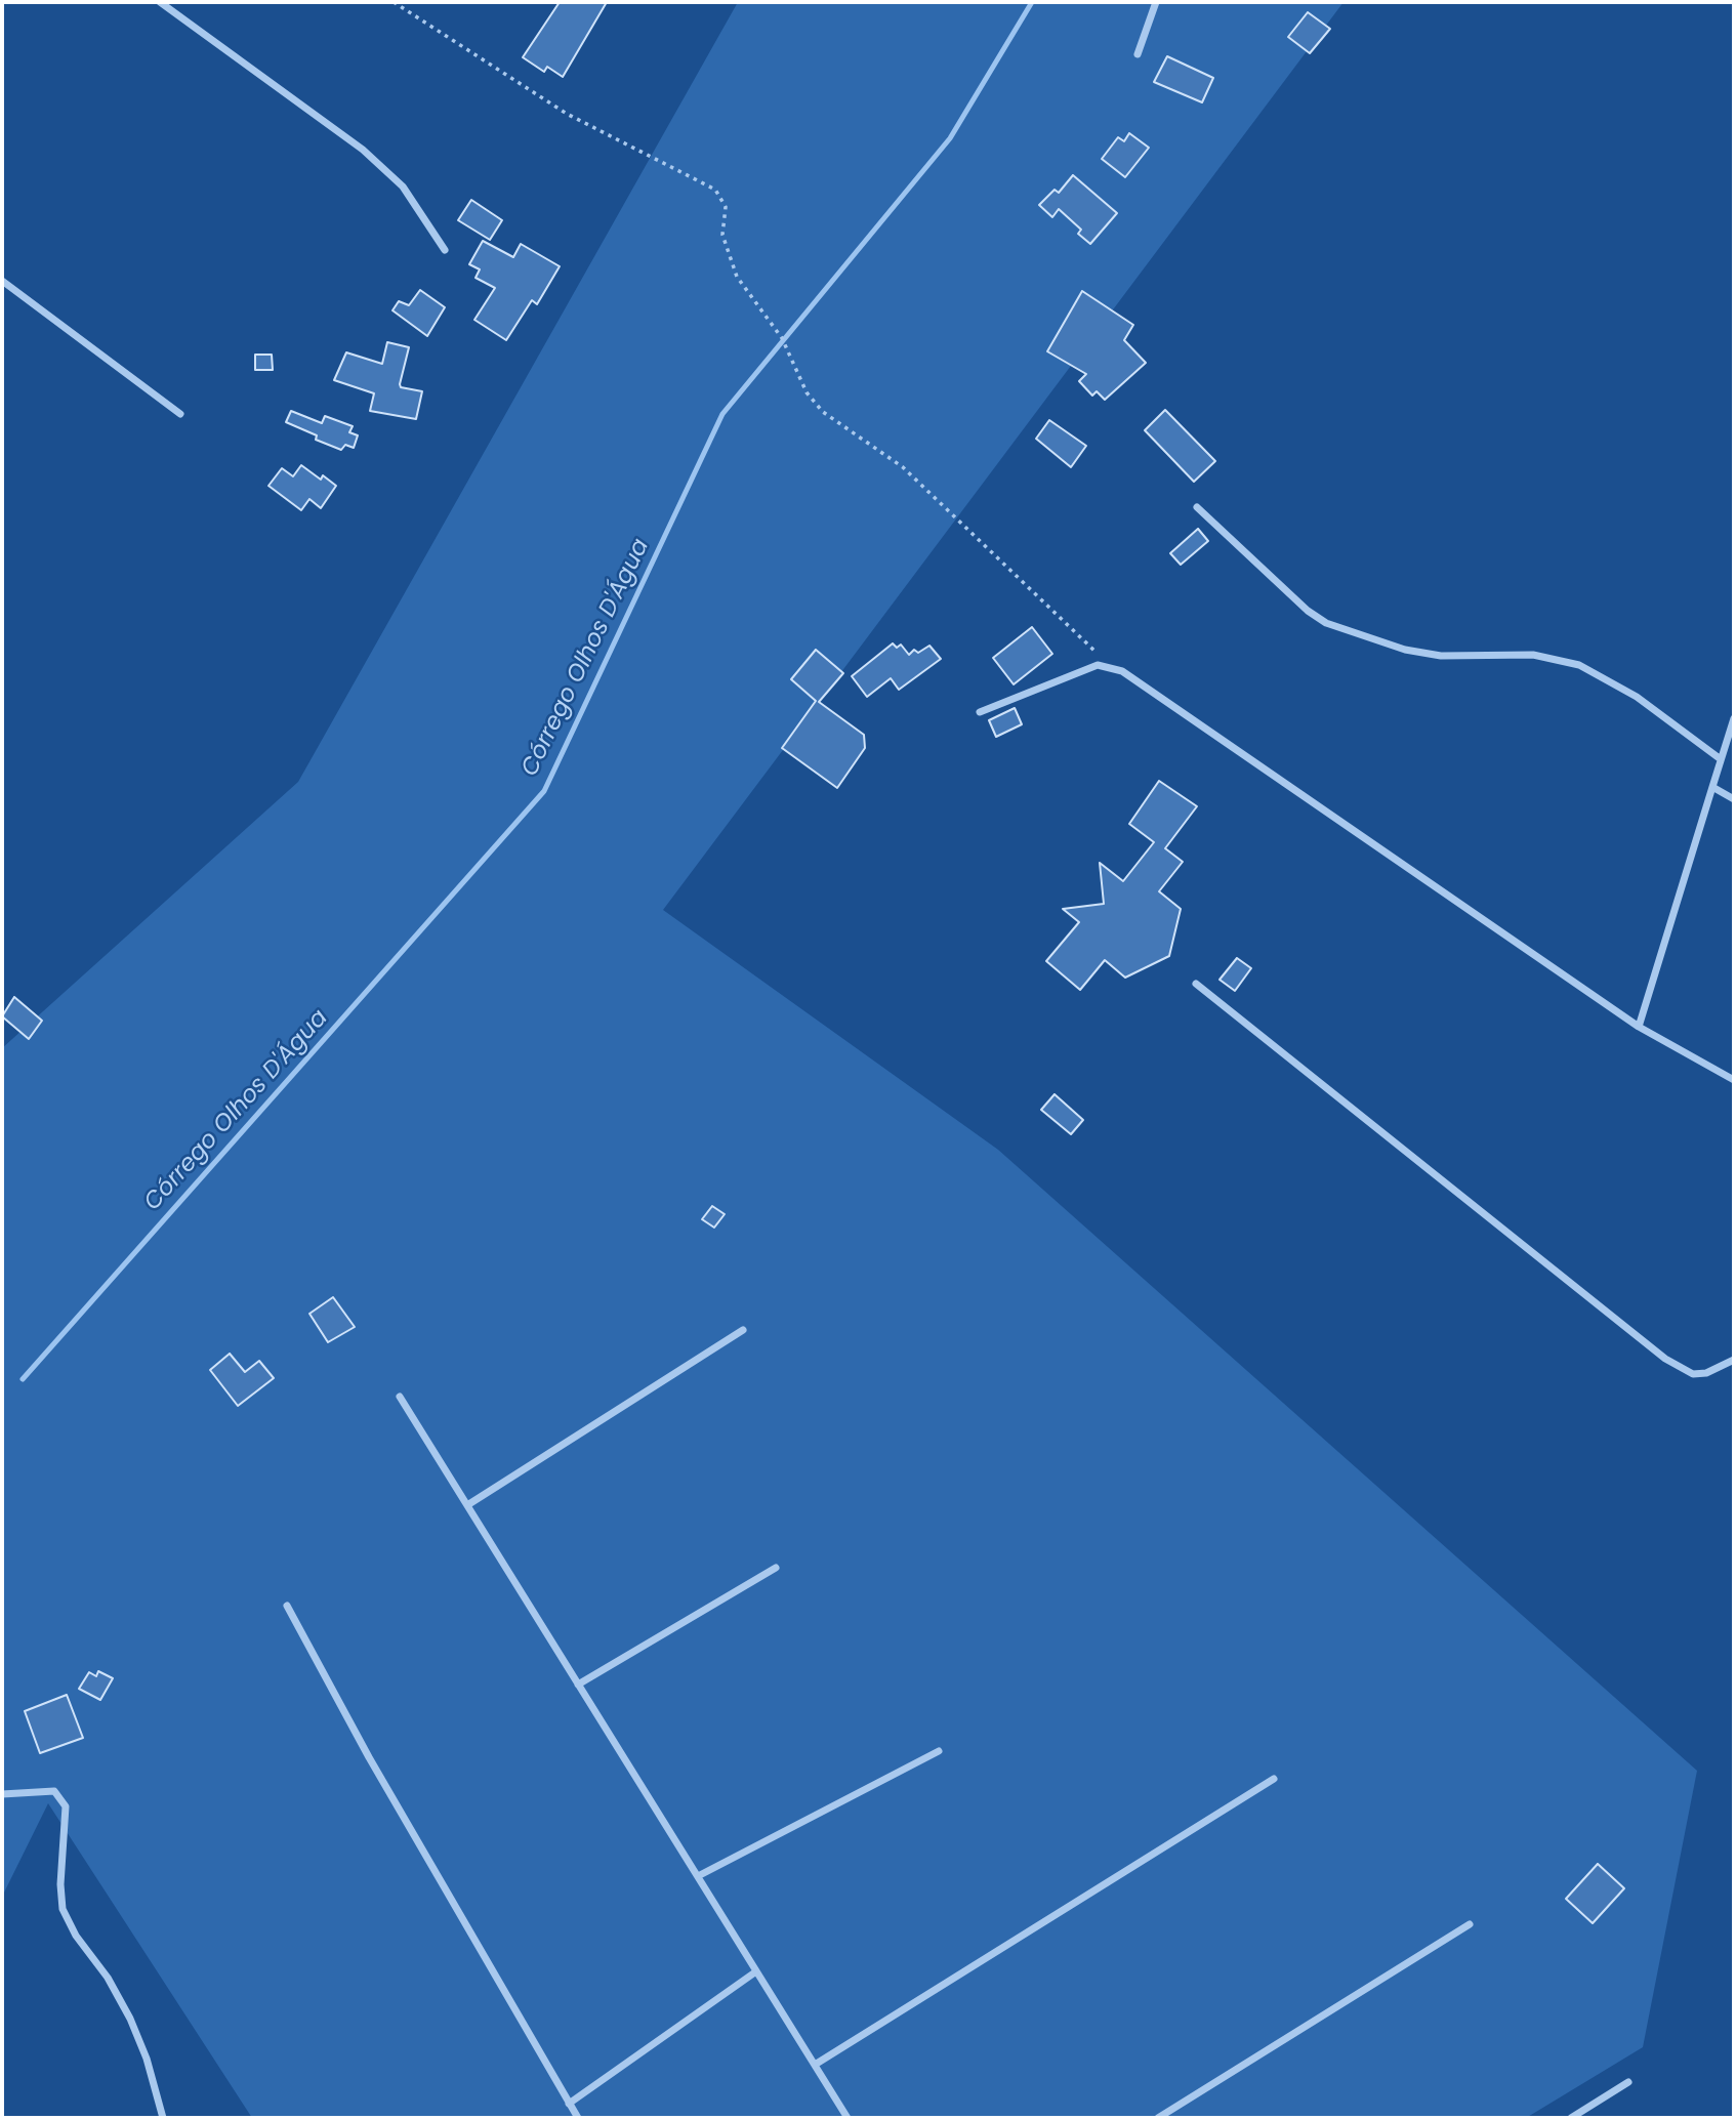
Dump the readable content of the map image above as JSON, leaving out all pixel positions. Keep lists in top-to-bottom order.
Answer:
{
  "water": ["Córrego Olhos D'Água"]
}
